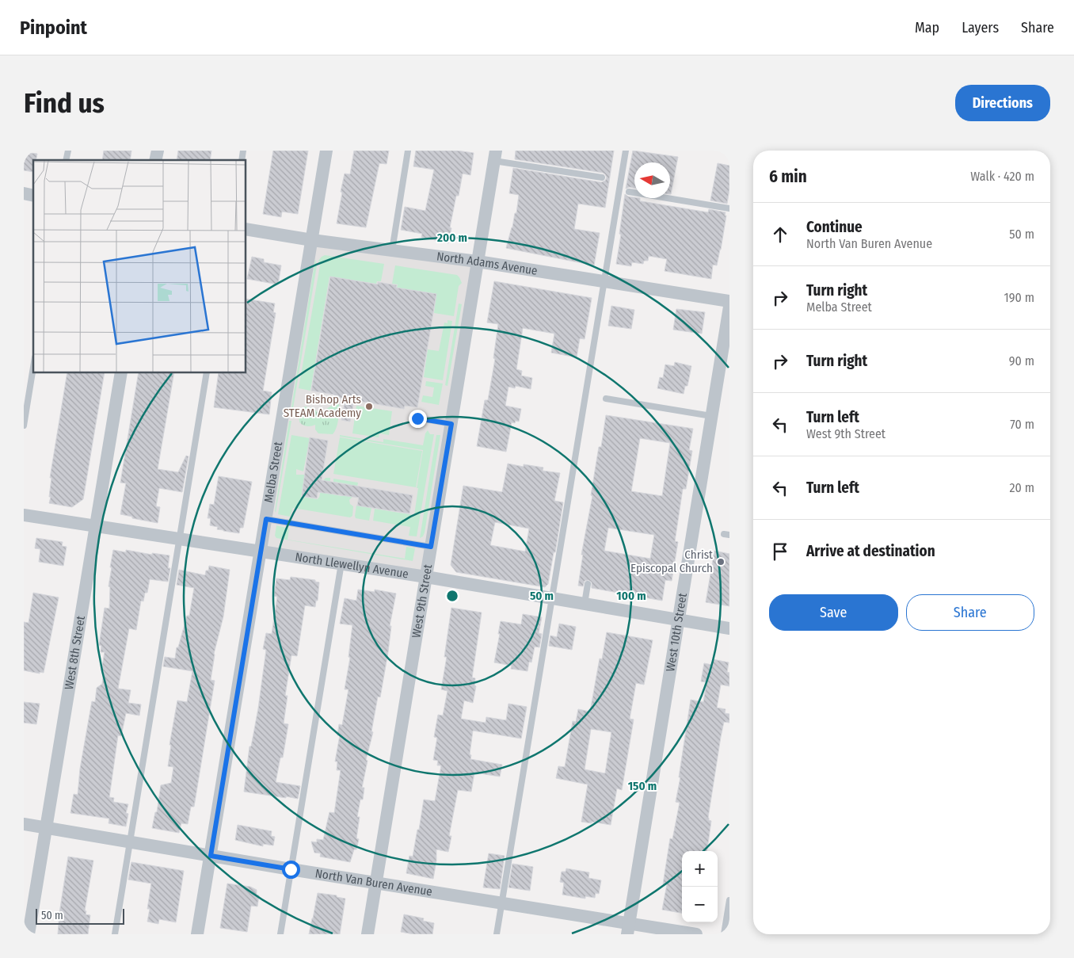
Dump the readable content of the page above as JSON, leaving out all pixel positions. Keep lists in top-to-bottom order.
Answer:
{
  "streets": {
    "street": [
      "North Adams Avenue",
      "Melba Street",
      "North Llewellyn Avenue",
      "West 9th Street",
      "West 10th Street",
      "West 8th Street",
      "North Van Buren Avenue"
    ]
  },
  "crossings": [
    ["North Adams Avenue", "Melba Street"],
    ["North Adams Avenue", "West 9th Street"],
    ["Melba Street", "North Llewellyn Avenue"],
    ["Melba Street", "North Van Buren Avenue"],
    ["North Llewellyn Avenue", "West 9th Street"],
    ["North Llewellyn Avenue", "West 10th Street"],
    ["North Llewellyn Avenue", "West 8th Street"],
    ["West 9th Street", "North Van Buren Avenue"],
    ["West 10th Street", "North Van Buren Avenue"],
    ["West 8th Street", "North Van Buren Avenue"]
  ],
  "places": ["Bishop Arts STEAM Academy", "Christ Episcopal Church"],
  "scale_bar": "50 m",
  "north": "left",
  "page": {
    "header": "Pinpoint",
    "nav": ["Map", "Layers", "Share"],
    "buttons": [
      "Directions",
      ["Save", "Share"]
    ],
    "title": "Find us",
    "heading": ["6 min", "Walk · 420 m"],
    "list": [
      ["Continue", "North Van Buren Avenue", "50 m"],
      ["Turn right", "Melba Street", "190 m"],
      ["Turn right", "90 m"],
      ["Turn left", "West 9th Street", "70 m"],
      ["Turn left", "20 m"],
      "Arrive at destination"
    ],
    "map_buttons": ["+", "−"],
    "scale": "50 m"
  },
  "rings": [
    "200 m",
    "50 m",
    "100 m",
    "150 m"
  ]
}
